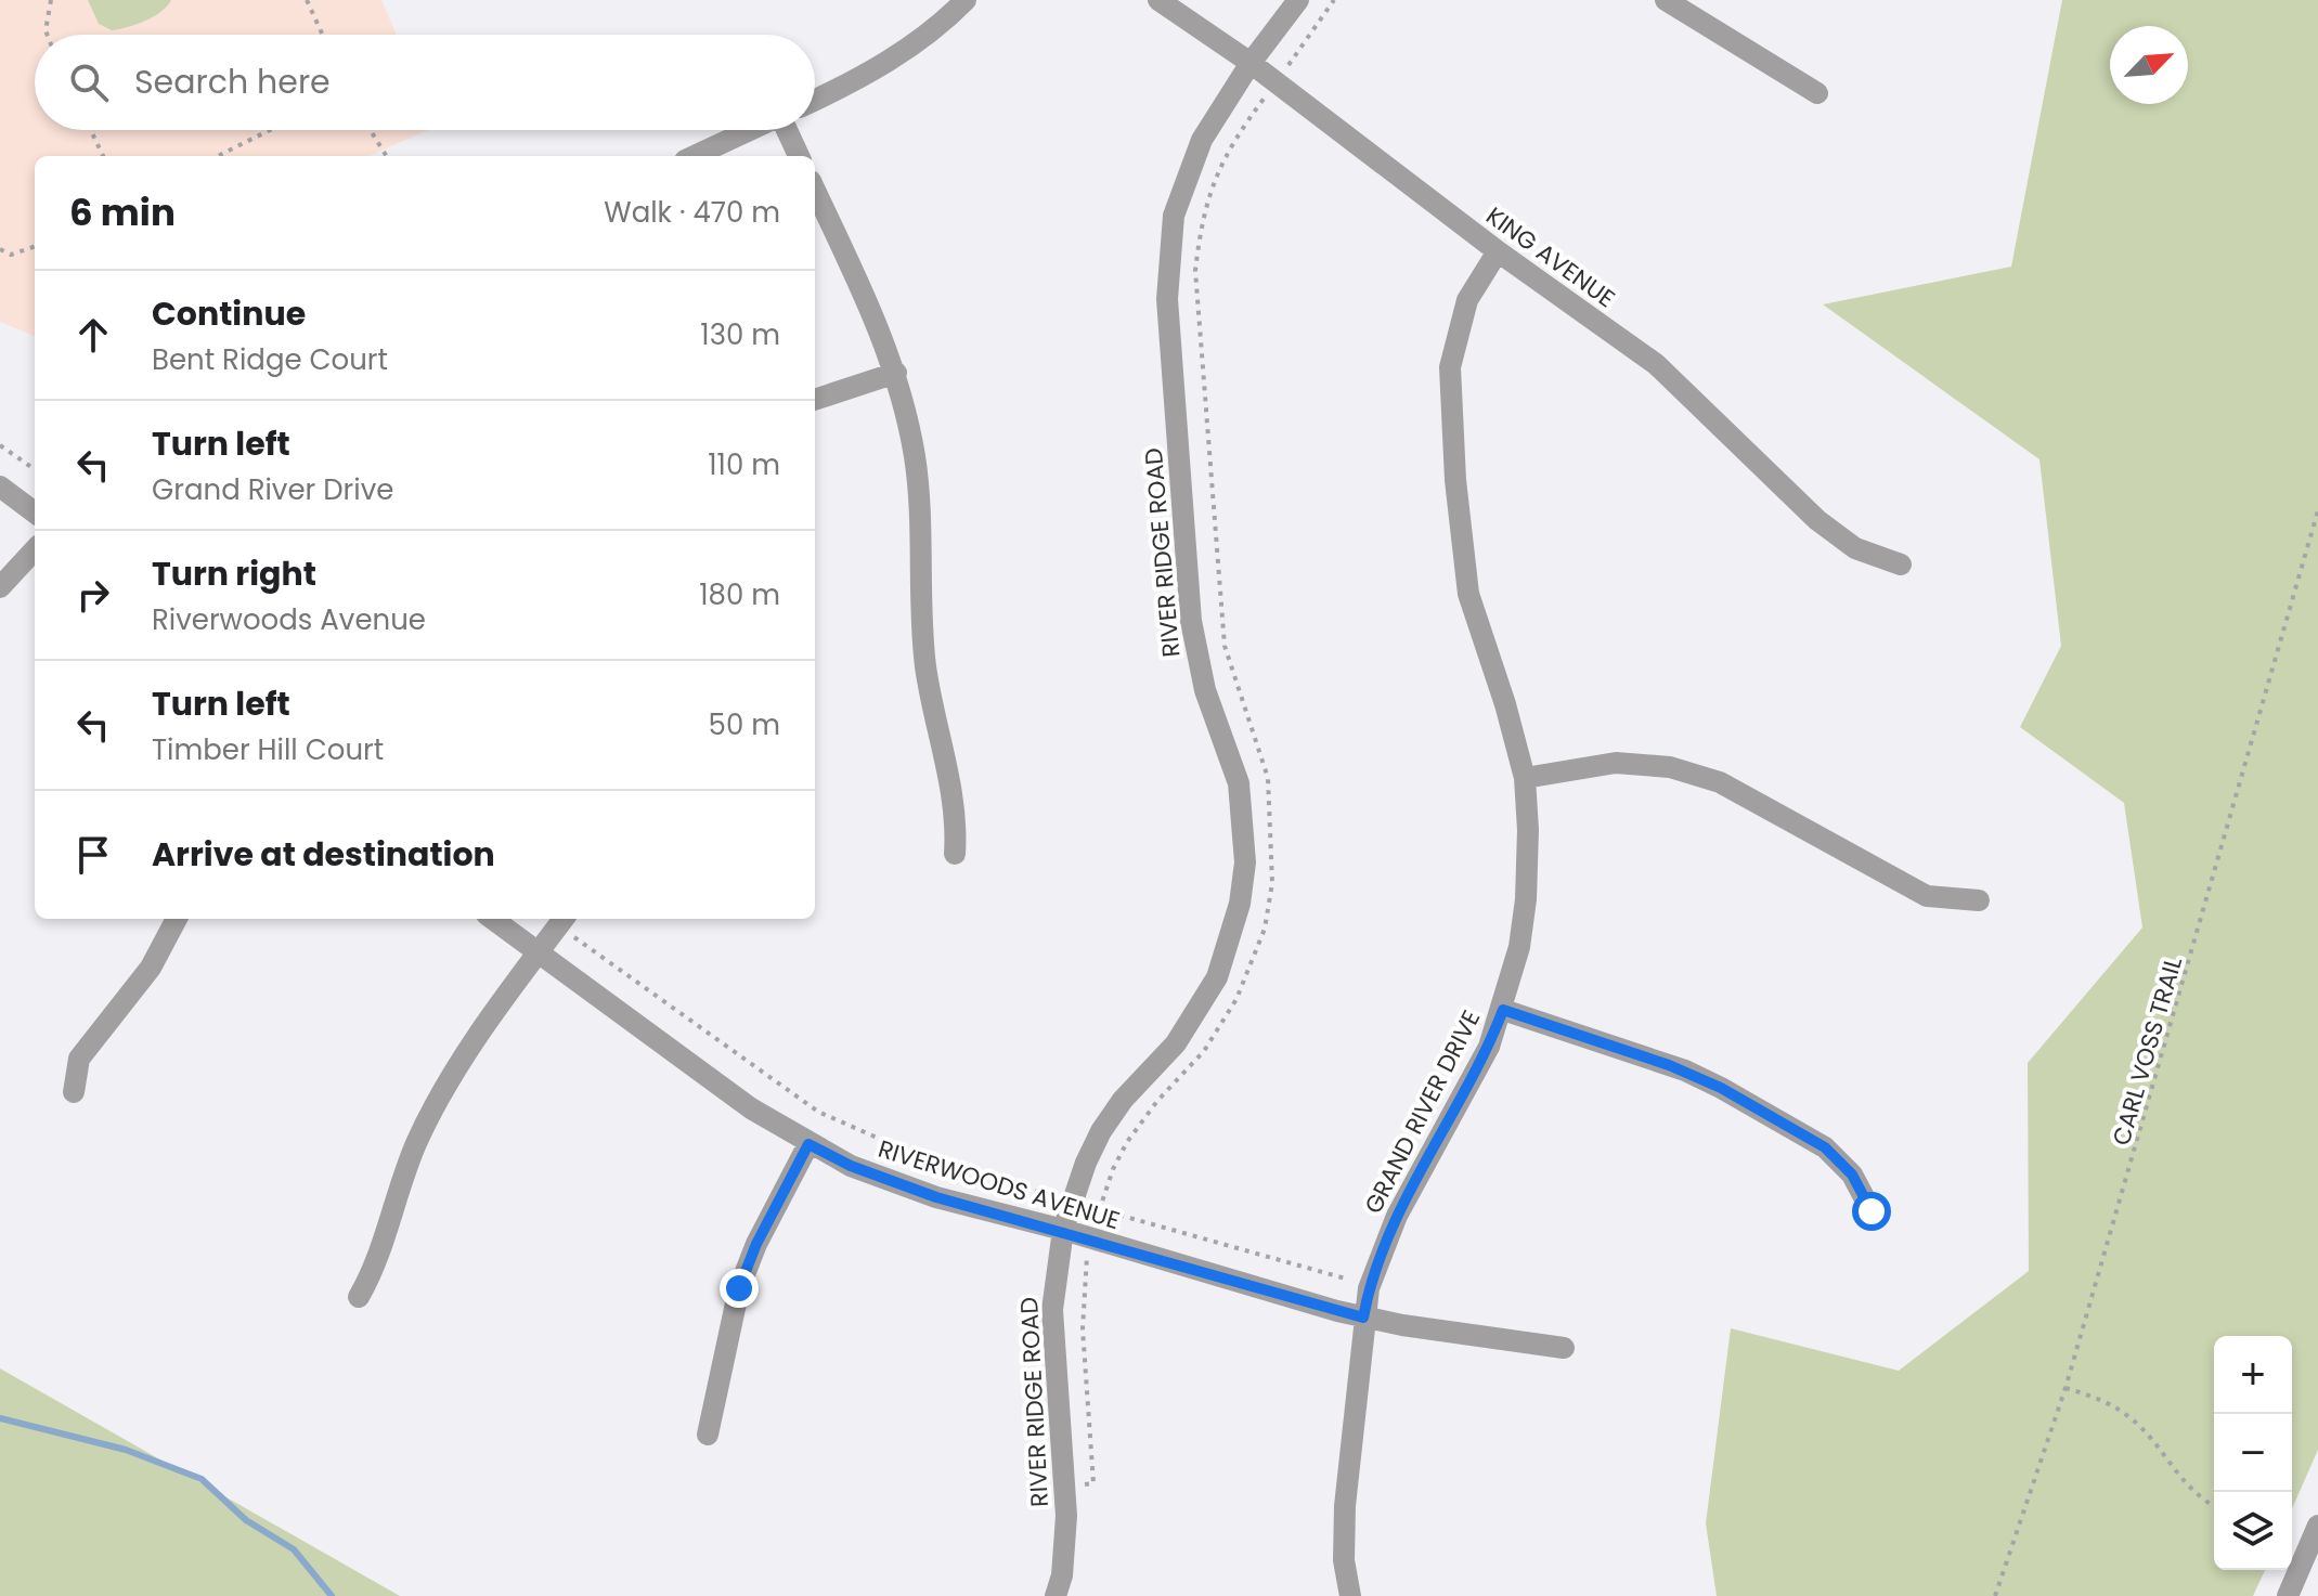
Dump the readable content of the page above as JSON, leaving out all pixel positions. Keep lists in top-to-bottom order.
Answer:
{
  "streets": {
    "street": [
      "KING AVENUE",
      "RIVER RIDGE ROAD",
      "GRAND RIVER DRIVE",
      "RIVERWOODS AVENUE"
    ],
    "path": ["CARL VOSS TRAIL"]
  },
  "crossings": [
    ["KING AVENUE", "RIVER RIDGE ROAD"],
    ["KING AVENUE", "GRAND RIVER DRIVE"],
    ["RIVER RIDGE ROAD", "RIVERWOODS AVENUE"],
    ["GRAND RIVER DRIVE", "RIVERWOODS AVENUE"]
  ],
  "north": "top right",
  "page": {
    "search": "Search here",
    "heading": ["6 min", "Walk · 470 m"],
    "list": [
      ["Continue", "Bent Ridge Court", "130 m"],
      ["Turn left", "Grand River Drive", "110 m"],
      ["Turn right", "Riverwoods Avenue", "180 m"],
      ["Turn left", "Timber Hill Court", "50 m"],
      "Arrive at destination"
    ],
    "map_buttons": ["+", "−"]
  }
}
